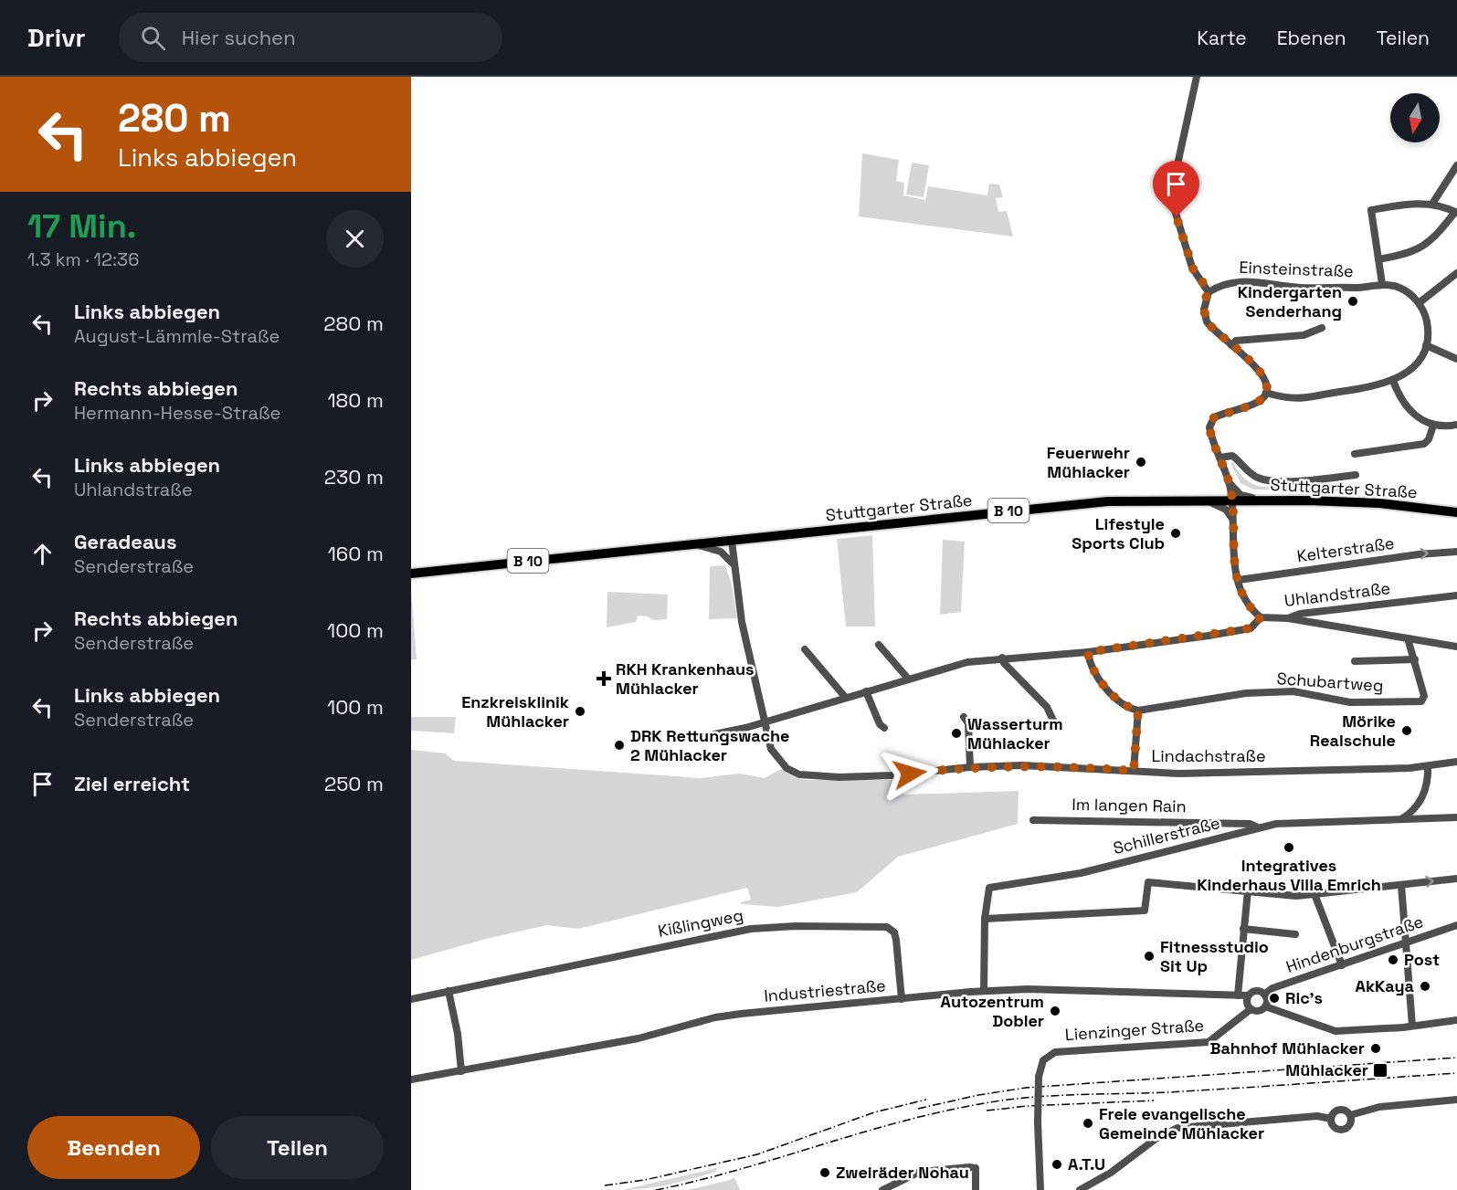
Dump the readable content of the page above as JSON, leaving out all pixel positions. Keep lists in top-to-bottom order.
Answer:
{
  "streets": {
    "main road": ["Stuttgarter Straße", "B 10"],
    "street": [
      "Einsteinstraße",
      "Kelterstraße",
      "Uhlandstraße",
      "Schubartweg",
      "Lindachstraße",
      "Im langen Rain",
      "Schillerstraße",
      "Kißlingweg",
      "Hindenburgstraße",
      "Industriestraße",
      "Lienzinger Straße"
    ]
  },
  "crossings": [
    ["Stuttgarter Straße", "Lindachstraße"],
    ["Im langen Rain", "Schillerstraße"],
    ["Schillerstraße", "Industriestraße"],
    ["Kißlingweg", "Industriestraße"],
    ["Hindenburgstraße", "Industriestraße"],
    ["Hindenburgstraße", "Lienzinger Straße"],
    ["Industriestraße", "Lienzinger Straße"]
  ],
  "places": {
    "other": [
      "Kindergarten Senderhang",
      "Feuerwehr Mühlacker",
      "Lifestyle Sports Club",
      "Enzkreisklinik Mühlacker",
      "Mörike Realschule",
      "Wasserturm Mühlacker",
      "DRK Rettungswache 2 Mühlacker",
      "Integratives Kinderhaus Villa Emrich",
      "Fitnessstudio Sit Up",
      "Post",
      "AkKaya",
      "Ric's",
      "Autozentrum Dobler",
      "Bahnhof Mühlacker",
      "Freie evangelische Gemeinde Mühlacker",
      "A.T.U",
      "Zweiräder Nohau"
    ],
    "health": ["RKH Krankenhaus Mühlacker"],
    "transit": ["Mühlacker"]
  },
  "north": "bottom",
  "page": {
    "header": "Drivr",
    "search": "Hier suchen",
    "nav": ["Karte", "Ebenen", "Teilen"],
    "turn": ["280 m", "Links abbiegen"],
    "heading": ["17 Min.", "1.3 km · 12:36"],
    "list": [
      {
        "name": "Links abbiegen",
        "note": "August-Lämmle-Straße",
        "value": "280 m"
      },
      {
        "name": "Rechts abbiegen",
        "note": "Hermann-Hesse-Straße",
        "value": "180 m"
      },
      {
        "name": "Links abbiegen",
        "note": "Uhlandstraße",
        "value": "230 m"
      },
      {
        "name": "Geradeaus",
        "note": "Senderstraße",
        "value": "160 m"
      },
      {
        "name": "Rechts abbiegen",
        "note": "Senderstraße",
        "value": "100 m"
      },
      {
        "name": "Links abbiegen",
        "note": "Senderstraße",
        "value": "100 m"
      },
      {
        "name": "Ziel erreicht",
        "value": "250 m"
      }
    ],
    "buttons": ["Beenden", "Teilen"]
  }
}
